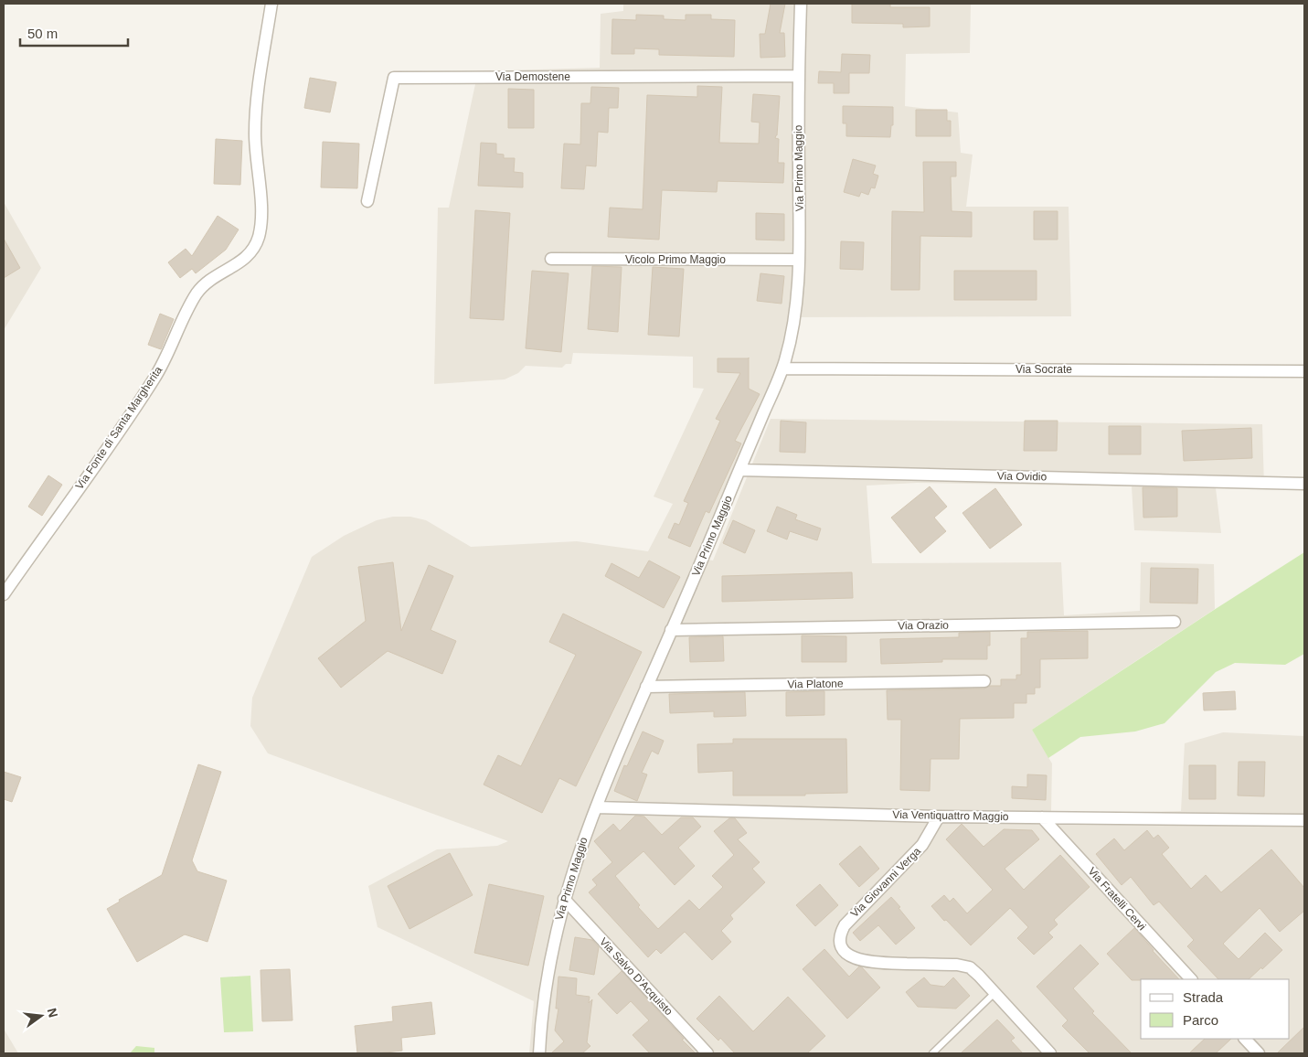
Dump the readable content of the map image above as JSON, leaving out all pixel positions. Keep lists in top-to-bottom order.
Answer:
{
  "streets": {
    "street": [
      "Via Demostene",
      "Via Primo Maggio",
      "Vicolo Primo Maggio",
      "Via Socrate",
      "Via Fonte di Santa Margherita",
      "Via Ovidio",
      "Via Orazio",
      "Via Platone",
      "Via Ventiquattro Maggio",
      "Via Giovanni Verga",
      "Via Fratelli Cervi",
      "Via Salvo D'Acquisto"
    ]
  },
  "crossings": [
    ["Via Demostene", "Via Primo Maggio"],
    ["Via Primo Maggio", "Vicolo Primo Maggio"],
    ["Via Primo Maggio", "Via Socrate"],
    ["Via Primo Maggio", "Via Ovidio"],
    ["Via Primo Maggio", "Via Orazio"],
    ["Via Primo Maggio", "Via Platone"],
    ["Via Primo Maggio", "Via Ventiquattro Maggio"],
    ["Via Primo Maggio", "Via Salvo D'Acquisto"],
    ["Via Ventiquattro Maggio", "Via Giovanni Verga"],
    ["Via Ventiquattro Maggio", "Via Fratelli Cervi"]
  ],
  "legend": ["Strada", "Parco"],
  "scale_bar": "50 m",
  "north": "right"
}
